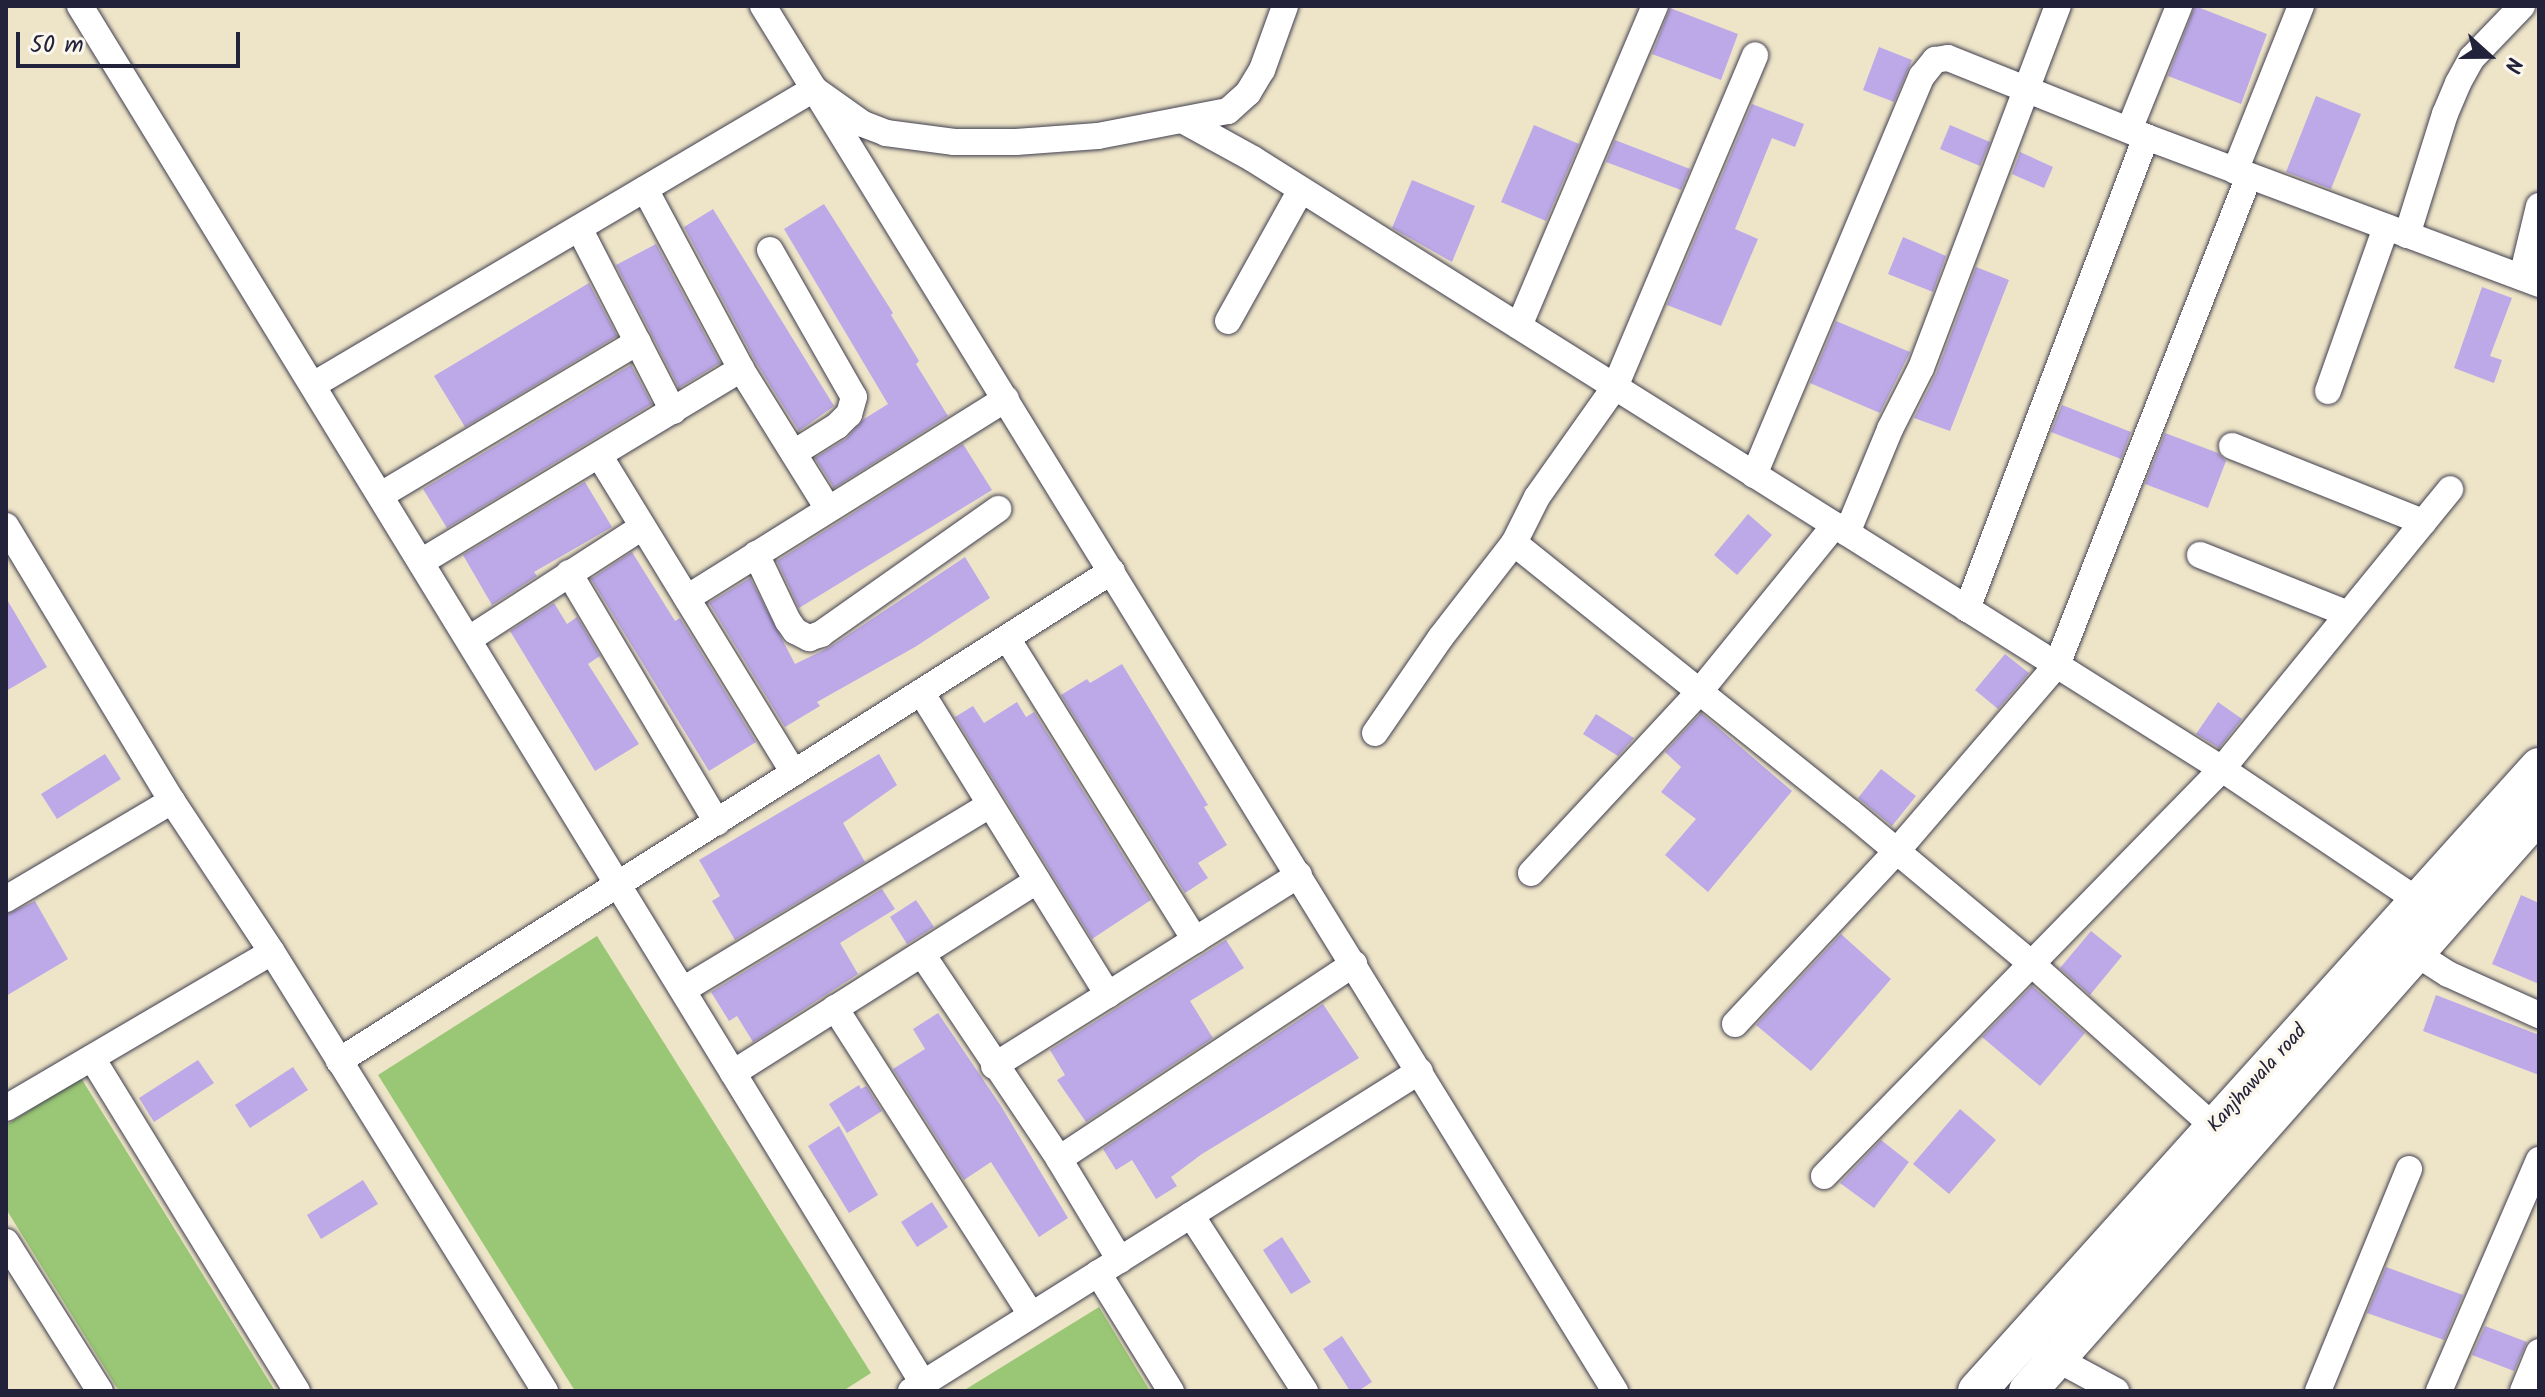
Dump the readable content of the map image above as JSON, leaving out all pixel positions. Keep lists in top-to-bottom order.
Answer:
{
  "streets": {
    "main road": ["Kanjhawala road"]
  },
  "scale_bar": "50 m",
  "north": "right"
}
